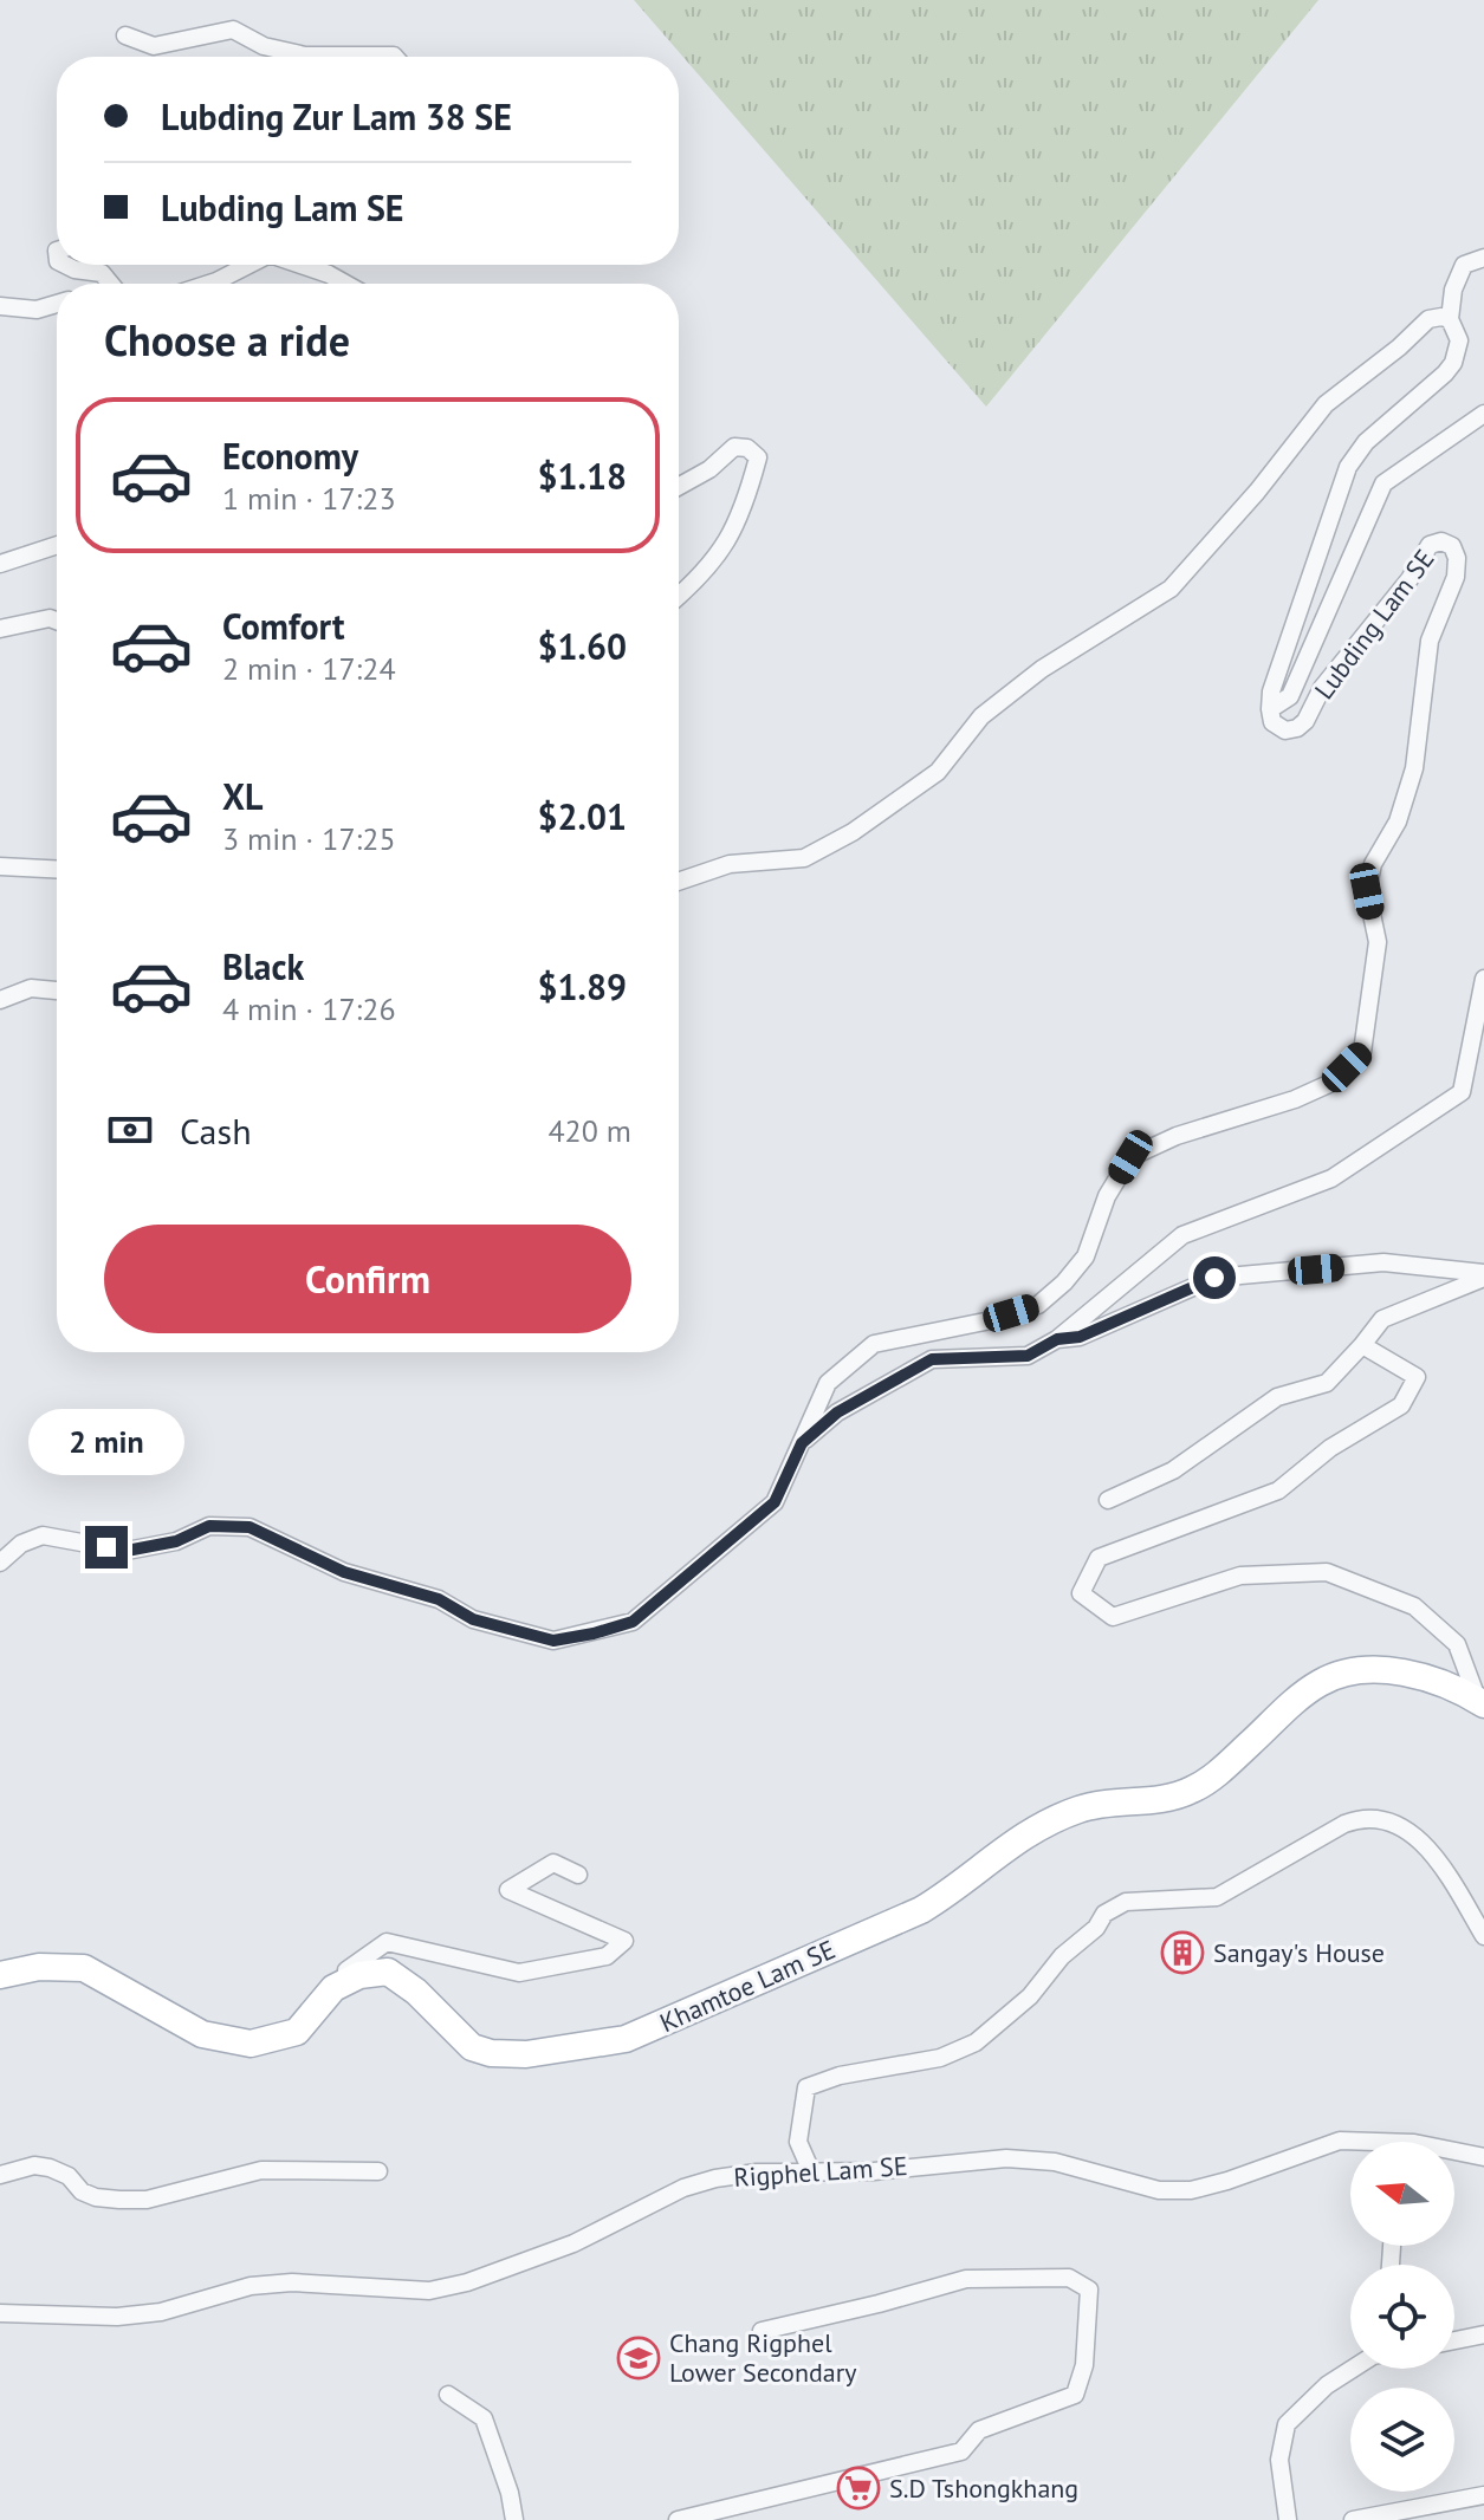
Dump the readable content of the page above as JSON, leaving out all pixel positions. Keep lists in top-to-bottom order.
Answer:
{
  "streets": {
    "main road": ["Khamtoe Lam SE"],
    "street": ["Lubding Lam SE", "Rigphel Lam SE"]
  },
  "places": {
    "building": ["Sangay's House"],
    "school or university": ["Chang Rigphel Lower Secondary"],
    "supermarket": ["S.D Tshongkhang"]
  },
  "north": "left",
  "page": {
    "banner": ["Lubding Zur Lam 38 SE", "Lubding Lam SE"],
    "heading": "Choose a ride",
    "list": [
      {
        "name": "Economy",
        "note": "1 min · 17:23",
        "value": "$1.18"
      },
      {
        "name": "Comfort",
        "note": "2 min · 17:24",
        "value": "$1.60"
      },
      {
        "name": "XL",
        "note": "3 min · 17:25",
        "value": "$2.01"
      },
      {
        "name": "Black",
        "note": "4 min · 17:26",
        "value": "$1.89"
      }
    ],
    "pay": ["Cash", "420 m"],
    "buttons": "Confirm",
    "bubble": "2 min"
  }
}
